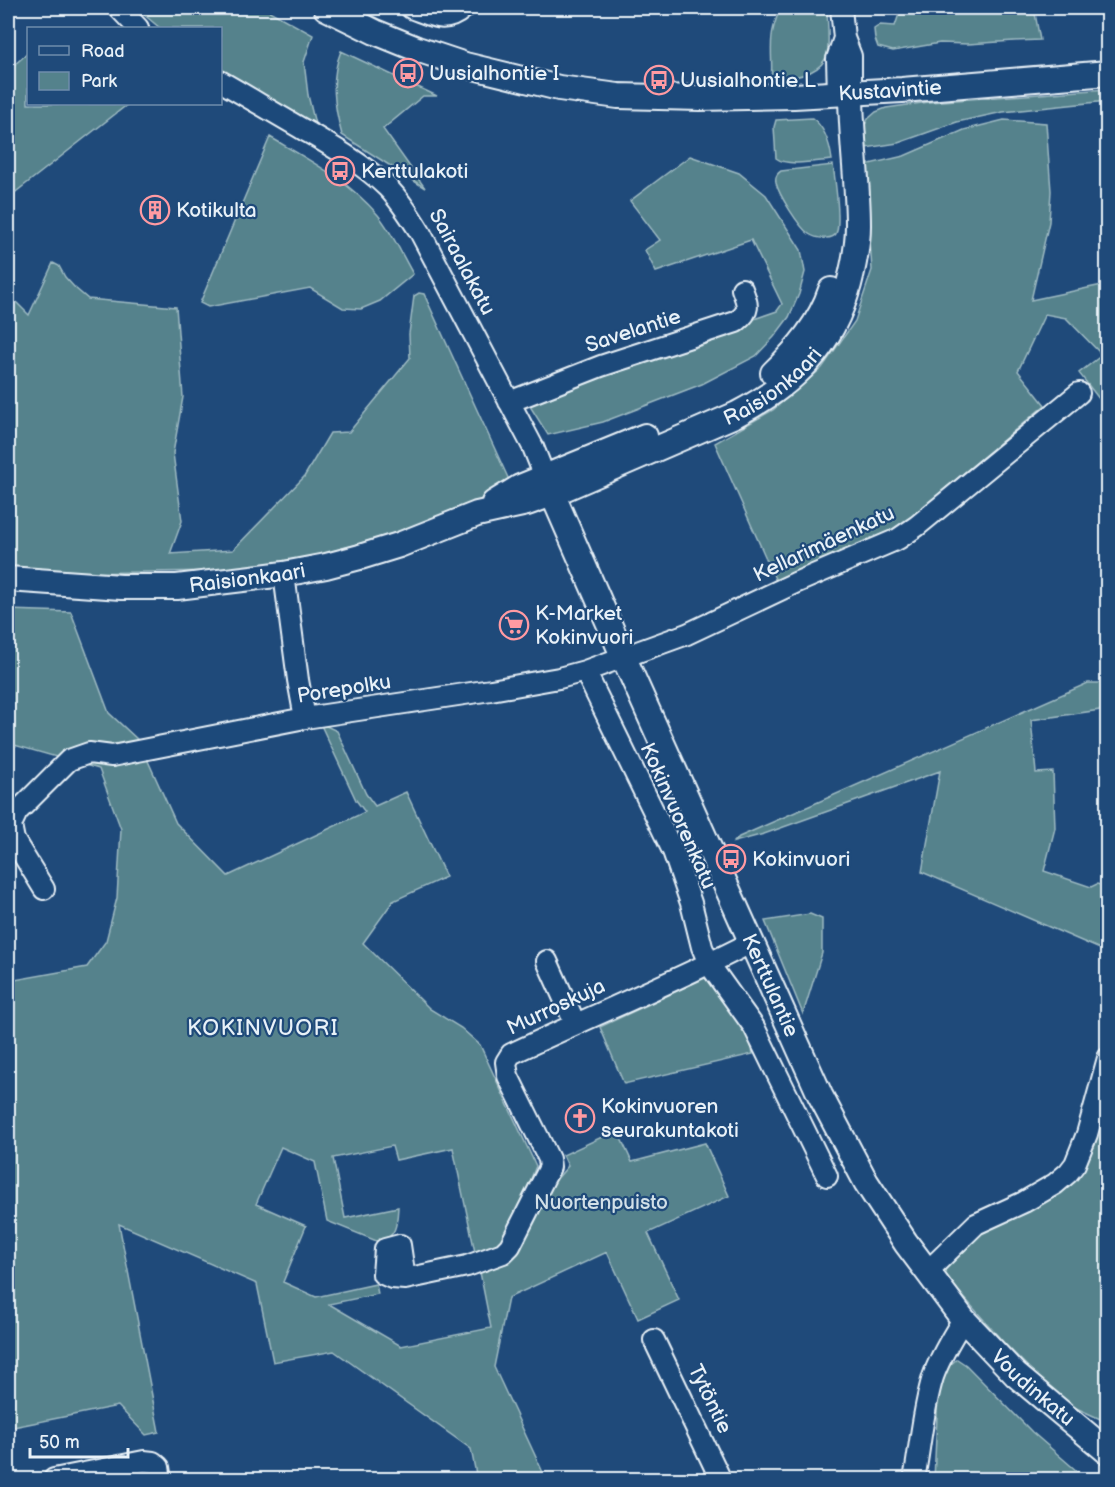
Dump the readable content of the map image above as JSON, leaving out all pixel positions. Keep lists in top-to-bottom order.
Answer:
{
  "streets": {
    "main road": [
      "Kustavintie",
      "Raisionkaari",
      "Kerttulantie",
      "Voudinkatu"
    ],
    "street": [
      "Sairaalakatu",
      "Savelantie",
      "Kellarimäenkatu",
      "Porepolku",
      "Kokinvuorenkatu",
      "Murroskuja",
      "Tytöntie"
    ]
  },
  "crossings": [
    ["Kustavintie", "Raisionkaari"],
    ["Sairaalakatu", "Savelantie"],
    ["Sairaalakatu", "Raisionkaari"],
    ["Sairaalakatu", "Kerttulantie"],
    ["Raisionkaari", "Kerttulantie"],
    ["Kellarimäenkatu", "Kerttulantie"],
    ["Porepolku", "Kokinvuorenkatu"],
    ["Kokinvuorenkatu", "Murroskuja"],
    ["Kerttulantie", "Murroskuja"],
    ["Kerttulantie", "Voudinkatu"]
  ],
  "districts": ["KOKINVUORI"],
  "parks": ["Nuortenpuisto"],
  "places": {
    "bus stop": [
      "Uusialhontie I",
      "Uusialhontie L",
      "Kerttulakoti",
      "Kokinvuori"
    ],
    "building": ["Kotikulta"],
    "supermarket": ["K-Market Kokinvuori"],
    "church": ["Kokinvuoren seurakuntakoti"]
  },
  "legend": ["Road", "Park"],
  "scale_bar": "50 m"
}
